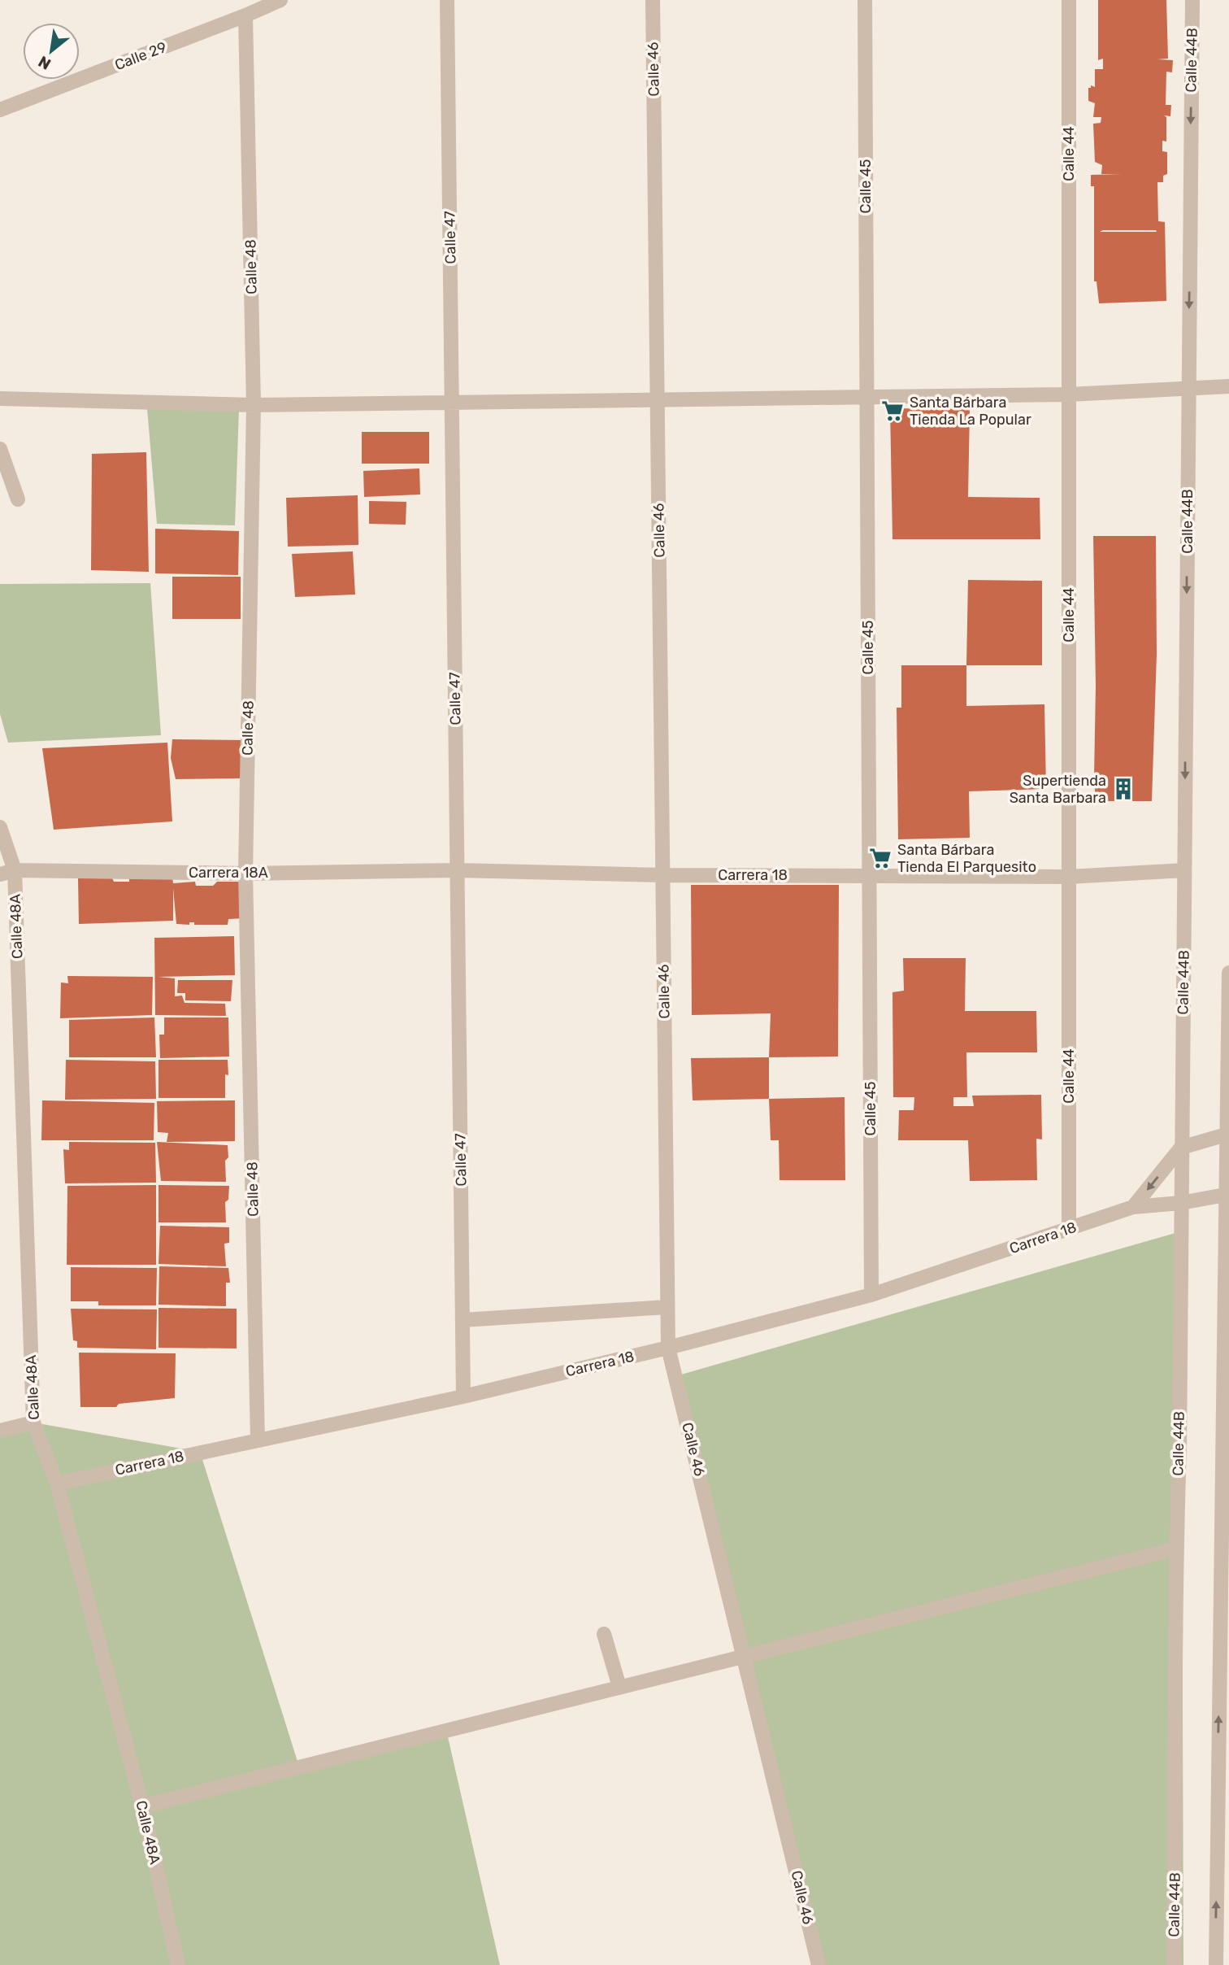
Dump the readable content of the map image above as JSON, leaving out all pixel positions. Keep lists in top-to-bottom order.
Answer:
{
  "streets": {
    "street": [
      "Calle 29",
      "Calle 44B",
      "Calle 46",
      "Calle 44",
      "Calle 45",
      "Calle 47",
      "Calle 48",
      "Carrera 18A",
      "Carrera 18",
      "Calle 48A"
    ]
  },
  "crossings": [
    ["Calle 29", "Calle 48"],
    ["Calle 44B", "Carrera 18"],
    ["Calle 46", "Carrera 18"],
    ["Calle 44", "Carrera 18"],
    ["Calle 45", "Carrera 18"],
    ["Calle 47", "Carrera 18A"],
    ["Calle 47", "Carrera 18"],
    ["Calle 48", "Carrera 18A"],
    ["Calle 48", "Carrera 18"],
    ["Carrera 18A", "Carrera 18"],
    ["Carrera 18A", "Calle 48A"],
    ["Carrera 18", "Calle 48A"]
  ],
  "one_way": ["Calle 44B"],
  "places": {
    "supermarket": ["Santa Bárbara Tienda La Popular", "Santa Bárbara Tienda El Parquesito"],
    "building": ["Supertienda Santa Barbara"]
  },
  "north": "bottom left"
}
